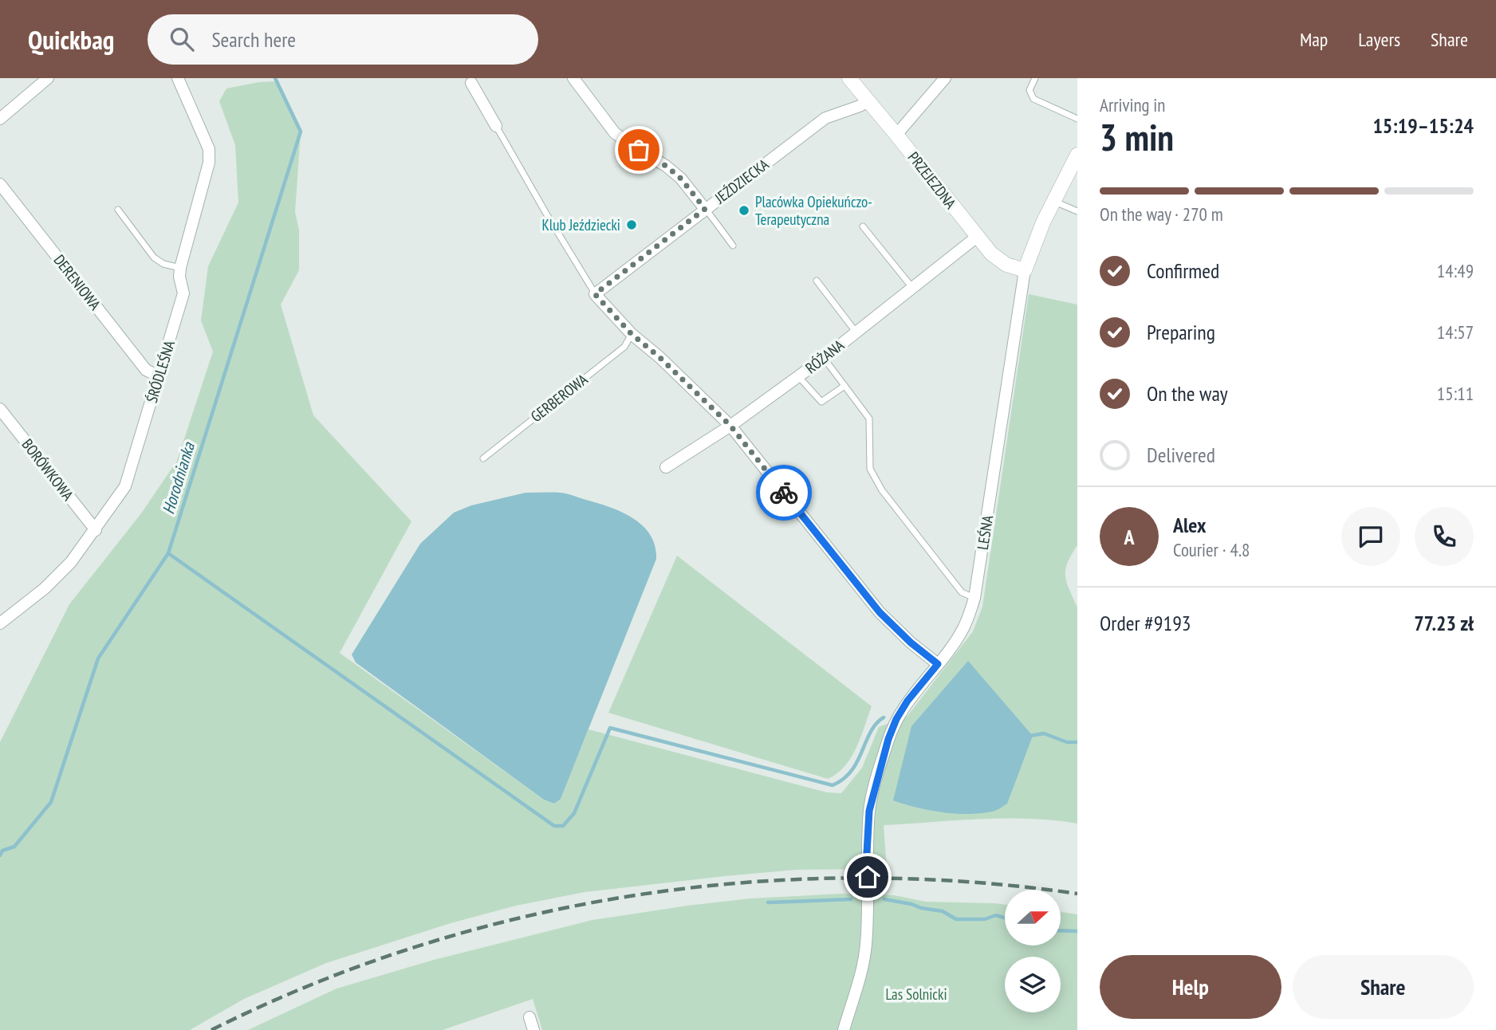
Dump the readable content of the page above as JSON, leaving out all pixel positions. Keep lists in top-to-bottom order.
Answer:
{
  "streets": {
    "street": [
      "PRZEJEZDNA",
      "JEŹDZIECKA",
      "DERENIOWA",
      "RÓŻANA",
      "ŚRÓDLEŚNA",
      "BORÓWKOWA",
      "LEŚNA"
    ],
    "lane": ["GERBEROWA"]
  },
  "crossings": [
    ["PRZEJEZDNA", "JEŹDZIECKA"],
    ["PRZEJEZDNA", "RÓŻANA"],
    ["PRZEJEZDNA", "LEŚNA"],
    ["DERENIOWA", "ŚRÓDLEŚNA"],
    ["ŚRÓDLEŚNA", "BORÓWKOWA"]
  ],
  "water": ["Horodnianka"],
  "parks": ["Las Solnicki"],
  "places": ["Placówka Opiekuńczo- Terapeutyczna", "Klub Jeździecki"],
  "north": "right",
  "page": {
    "header": "Quickbag",
    "search": "Search here",
    "nav": ["Map", "Layers", "Share"],
    "heading": ["3 min", "Arriving in", "15:19–15:24"],
    "panel": [
      "Alex",
      "Courier · 4.8",
      "Order #9193",
      "77.23 zł"
    ],
    "bar": "On the way · 270 m",
    "list": [
      ["Confirmed", "14:49"],
      ["Preparing", "14:57"],
      ["On the way", "15:11"],
      "Delivered"
    ],
    "round": "A",
    "buttons": ["Help", "Share"]
  }
}
